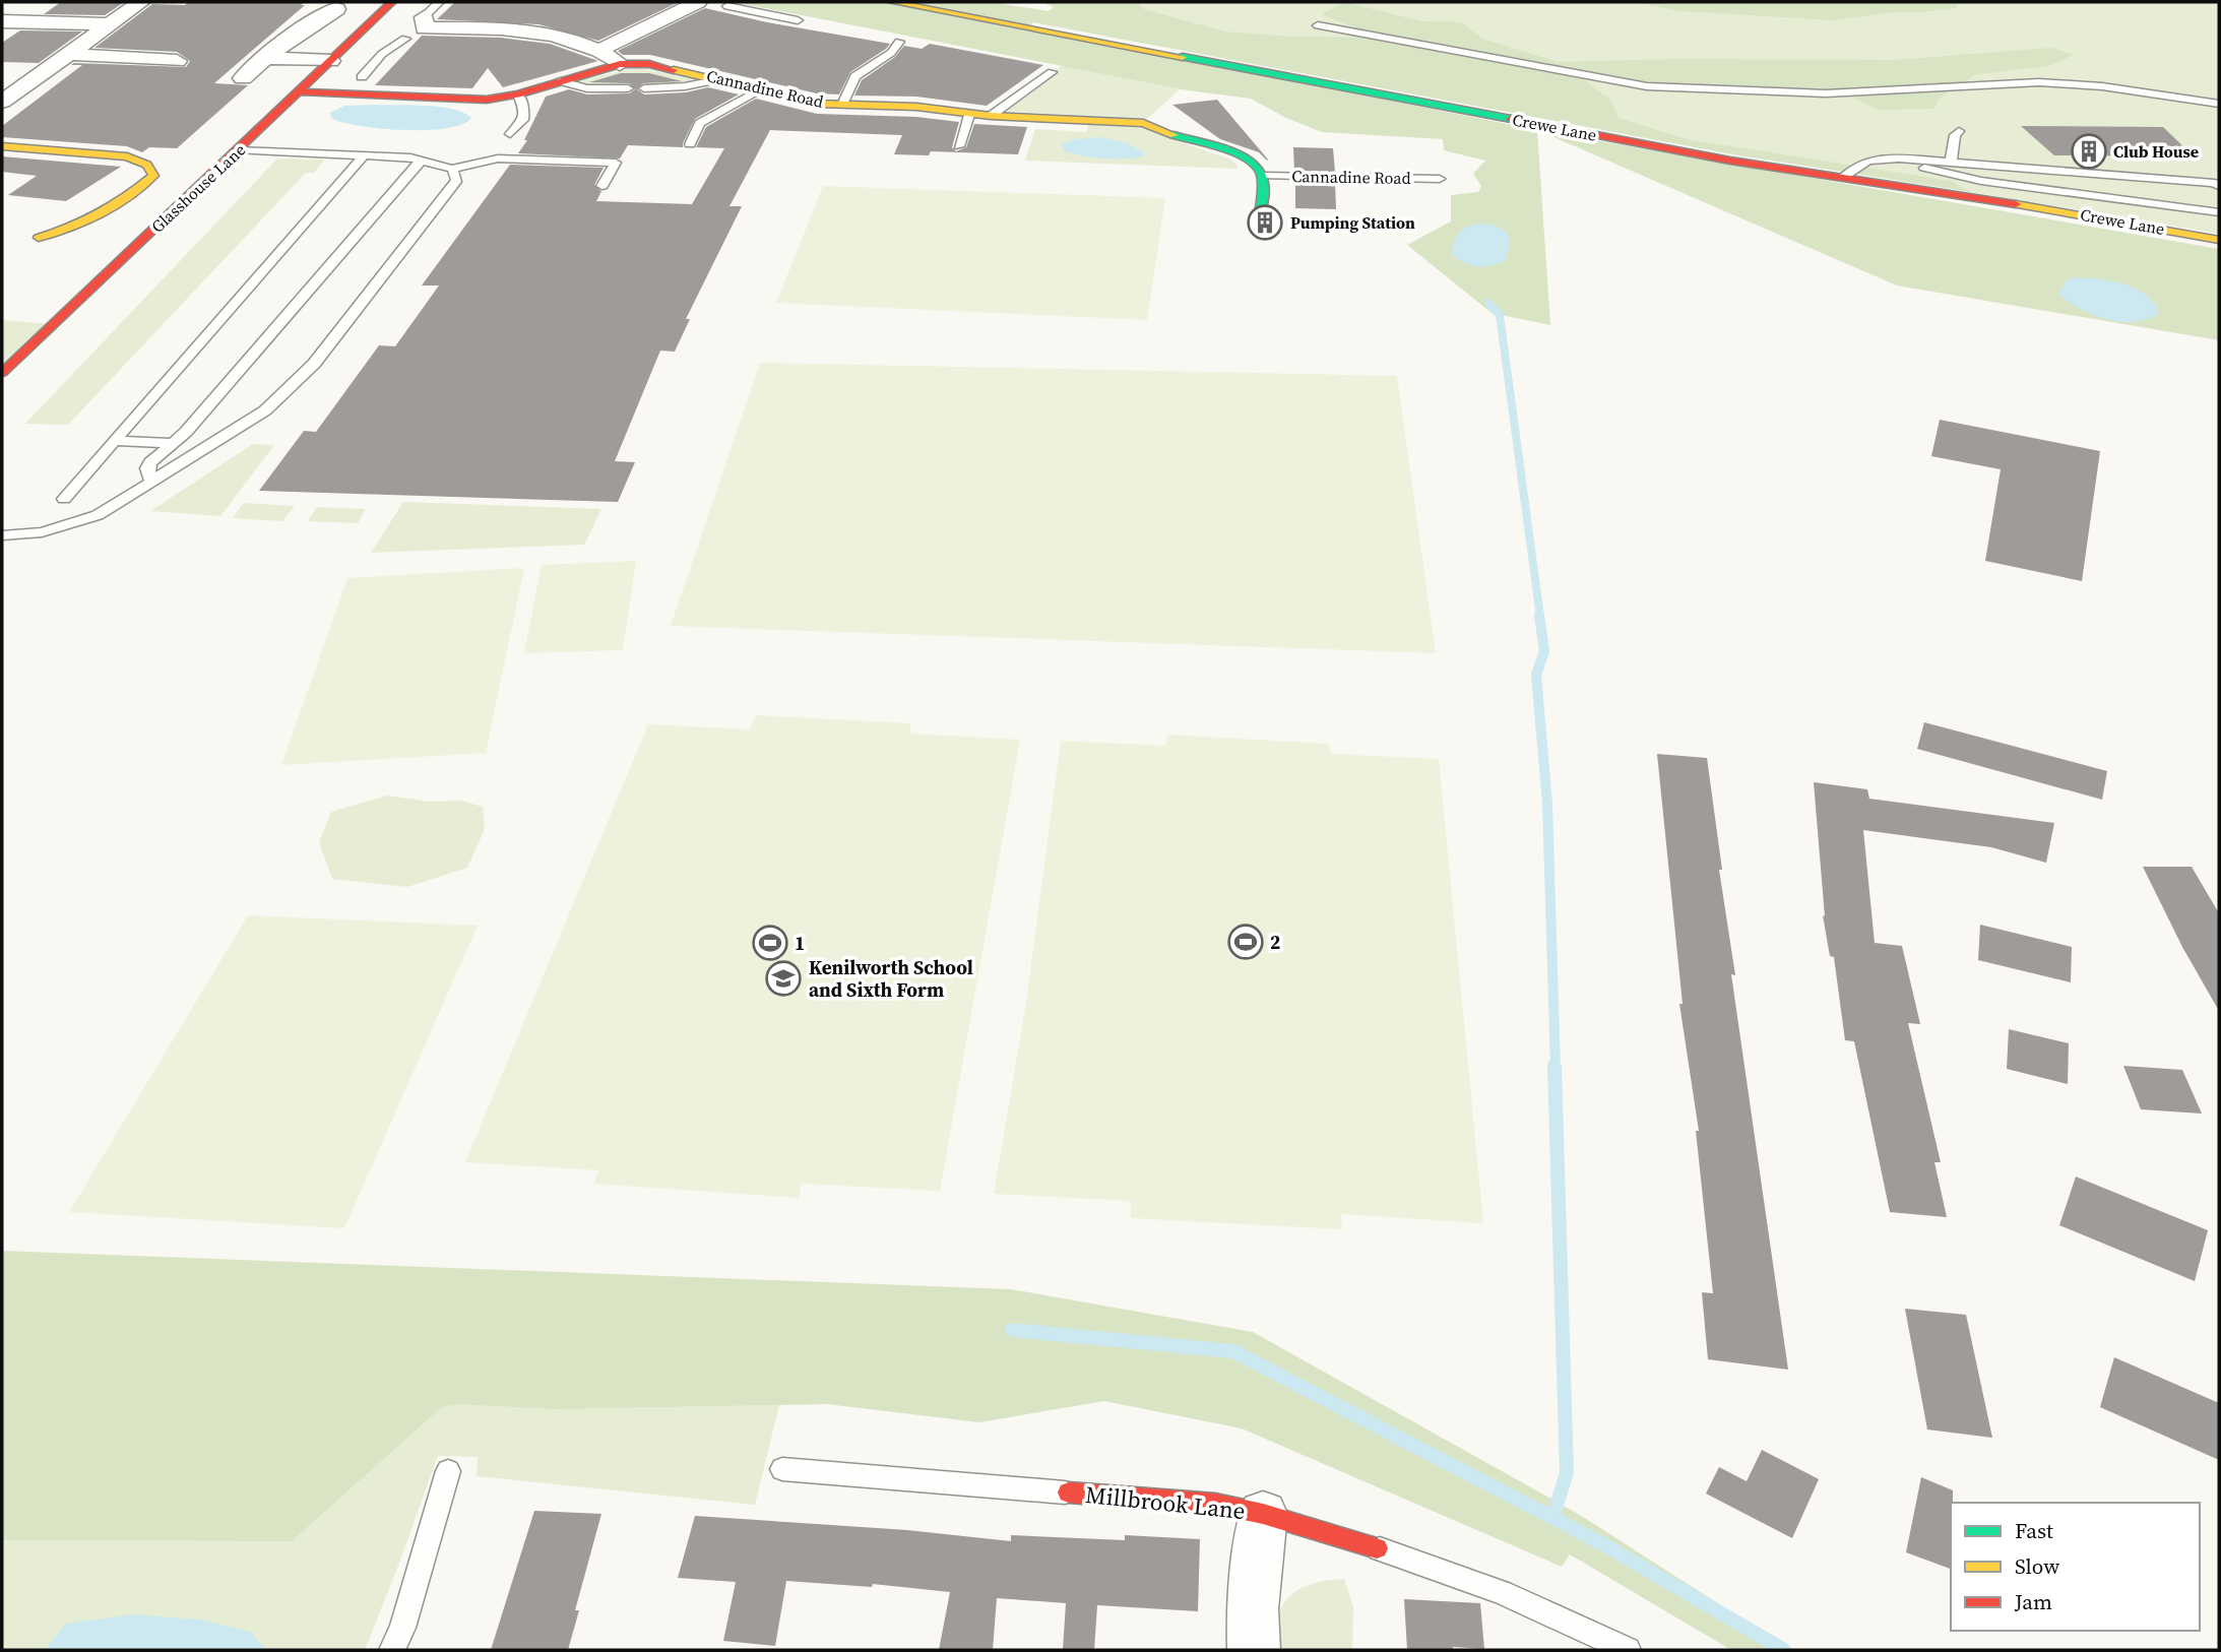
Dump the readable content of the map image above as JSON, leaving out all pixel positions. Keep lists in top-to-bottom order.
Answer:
{
  "streets": {
    "street": [
      "Cannadine Road",
      "Crewe Lane",
      "Glasshouse Lane",
      "Millbrook Lane"
    ]
  },
  "crossings": [
    ["Cannadine Road", "Glasshouse Lane"]
  ],
  "places": {
    "building": ["Club House", "Pumping Station"],
    "sports": ["2", "1"],
    "school or university": ["Kenilworth School and Sixth Form"]
  },
  "legend": ["Fast", "Slow", "Jam"]
}
